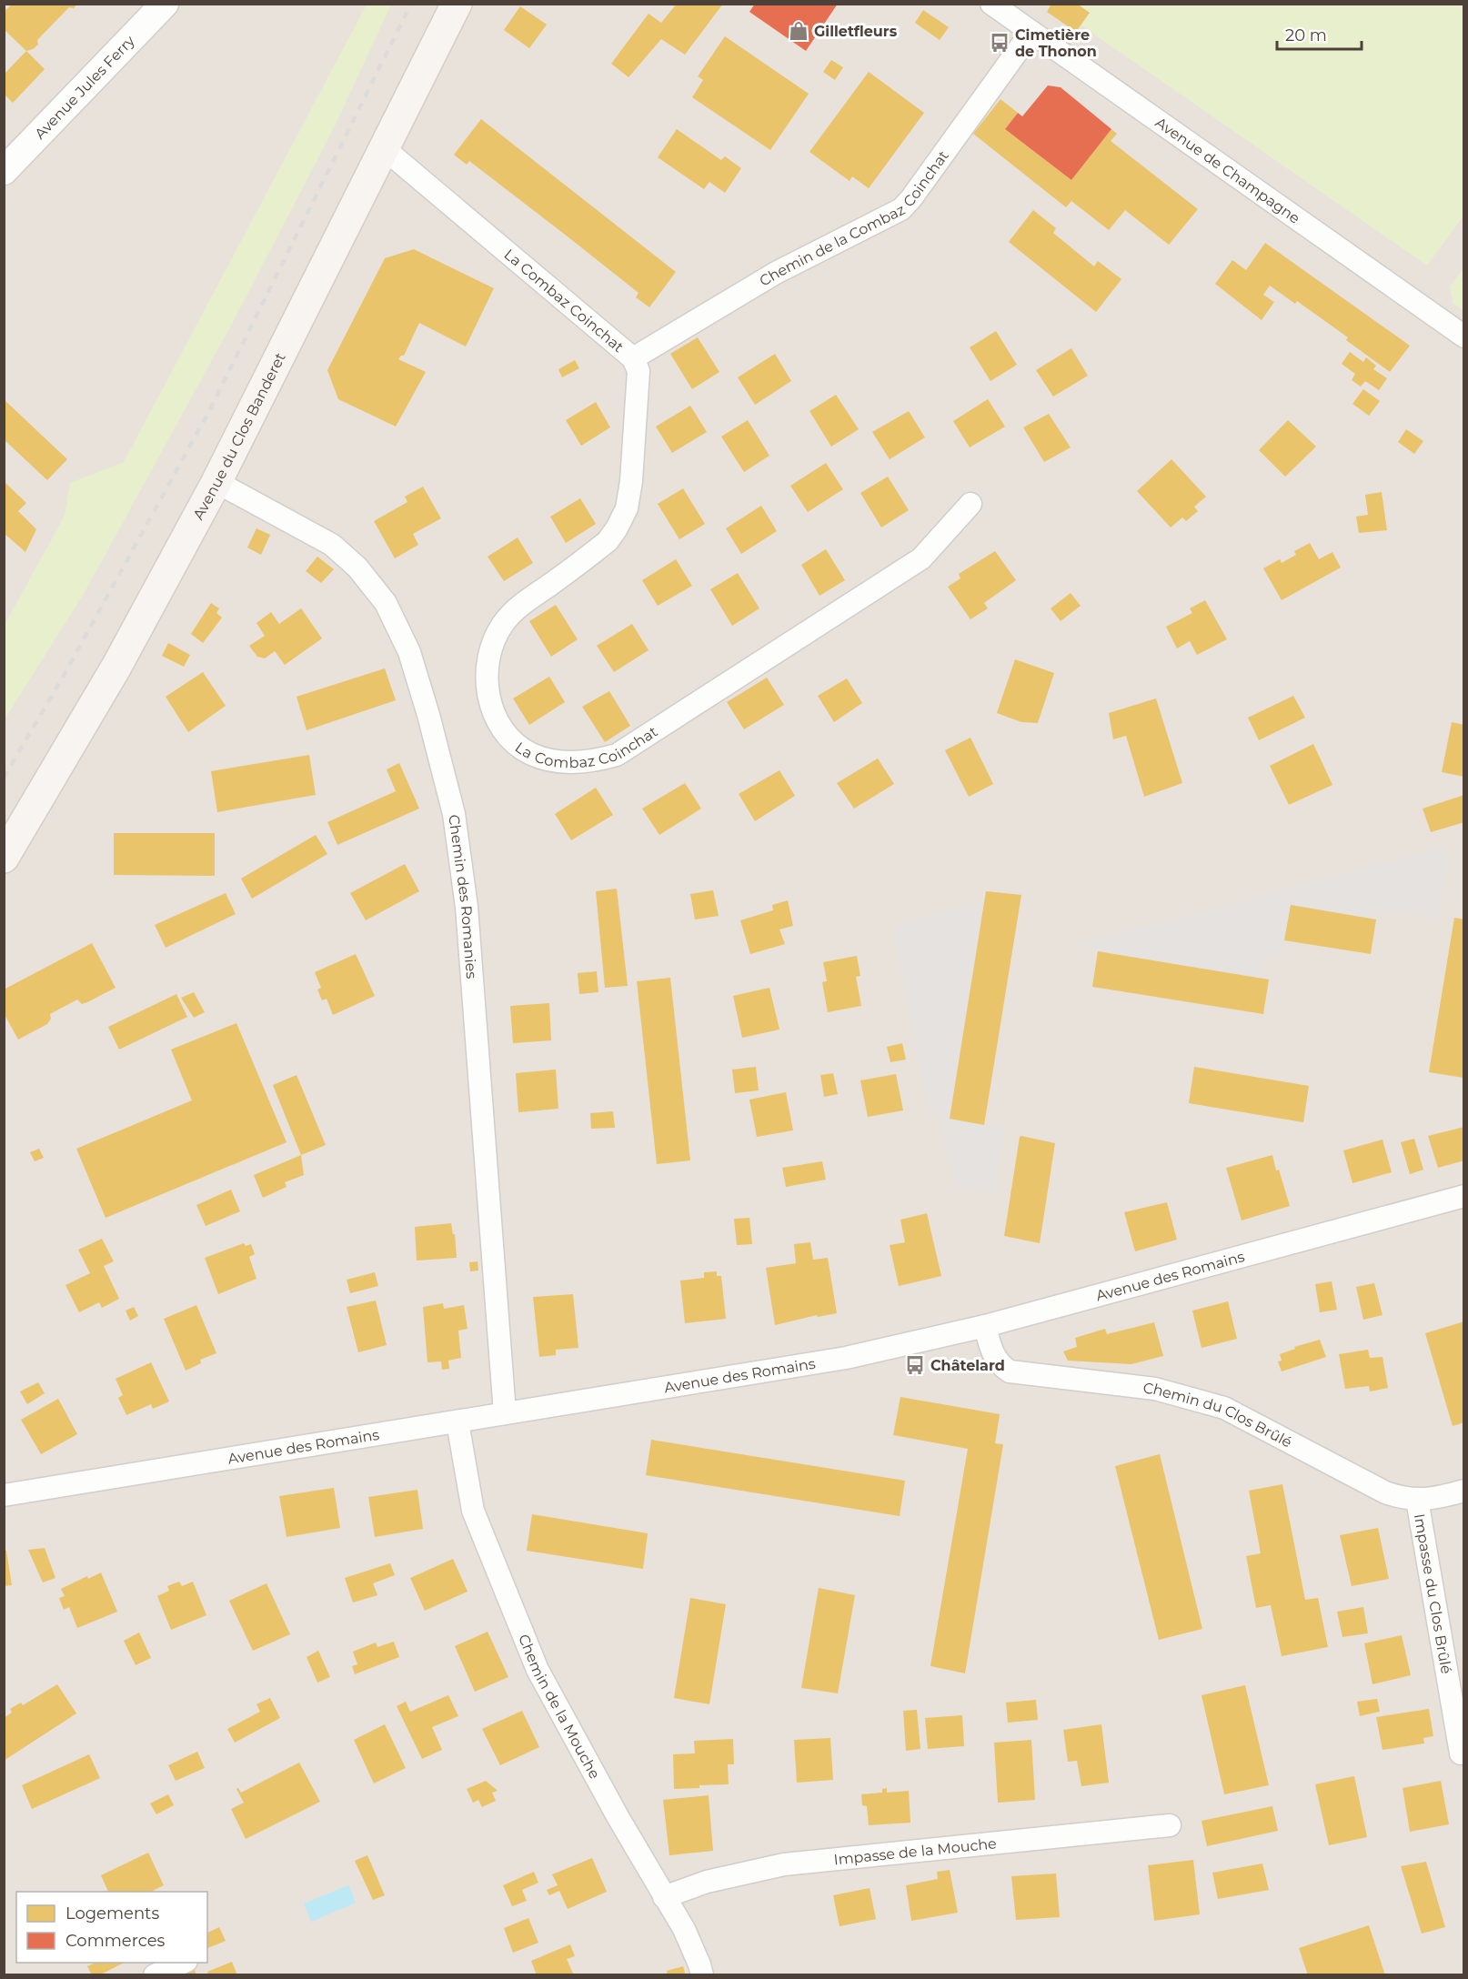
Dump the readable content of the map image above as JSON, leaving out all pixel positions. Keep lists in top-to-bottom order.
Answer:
{
  "streets": {
    "main road": ["Avenue du Clos Banderet"],
    "street": [
      "Avenue Jules Ferry",
      "Avenue de Champagne",
      "Chemin de la Combaz Coinchat",
      "La Combaz Coinchat",
      "Chemin des Romanies",
      "Avenue des Romains",
      "Chemin du Clos Brûlé",
      "Impasse du Clos Brûlé",
      "Chemin de la Mouche",
      "Impasse de la Mouche"
    ]
  },
  "crossings": [
    ["Avenue de Champagne", "Chemin de la Combaz Coinchat"],
    ["Chemin de la Combaz Coinchat", "La Combaz Coinchat"],
    ["La Combaz Coinchat", "Avenue du Clos Banderet"],
    ["Avenue du Clos Banderet", "Chemin des Romanies"],
    ["Chemin des Romanies", "Avenue des Romains"],
    ["Avenue des Romains", "Chemin du Clos Brûlé"],
    ["Avenue des Romains", "Chemin de la Mouche"],
    ["Chemin du Clos Brûlé", "Impasse du Clos Brûlé"],
    ["Chemin de la Mouche", "Impasse de la Mouche"]
  ],
  "places": {
    "shop": ["Gilletfleurs"],
    "bus stop": ["Cimetière de Thonon", "Châtelard"]
  },
  "legend": ["Logements", "Commerces"],
  "scale_bar": "20 m"
}
